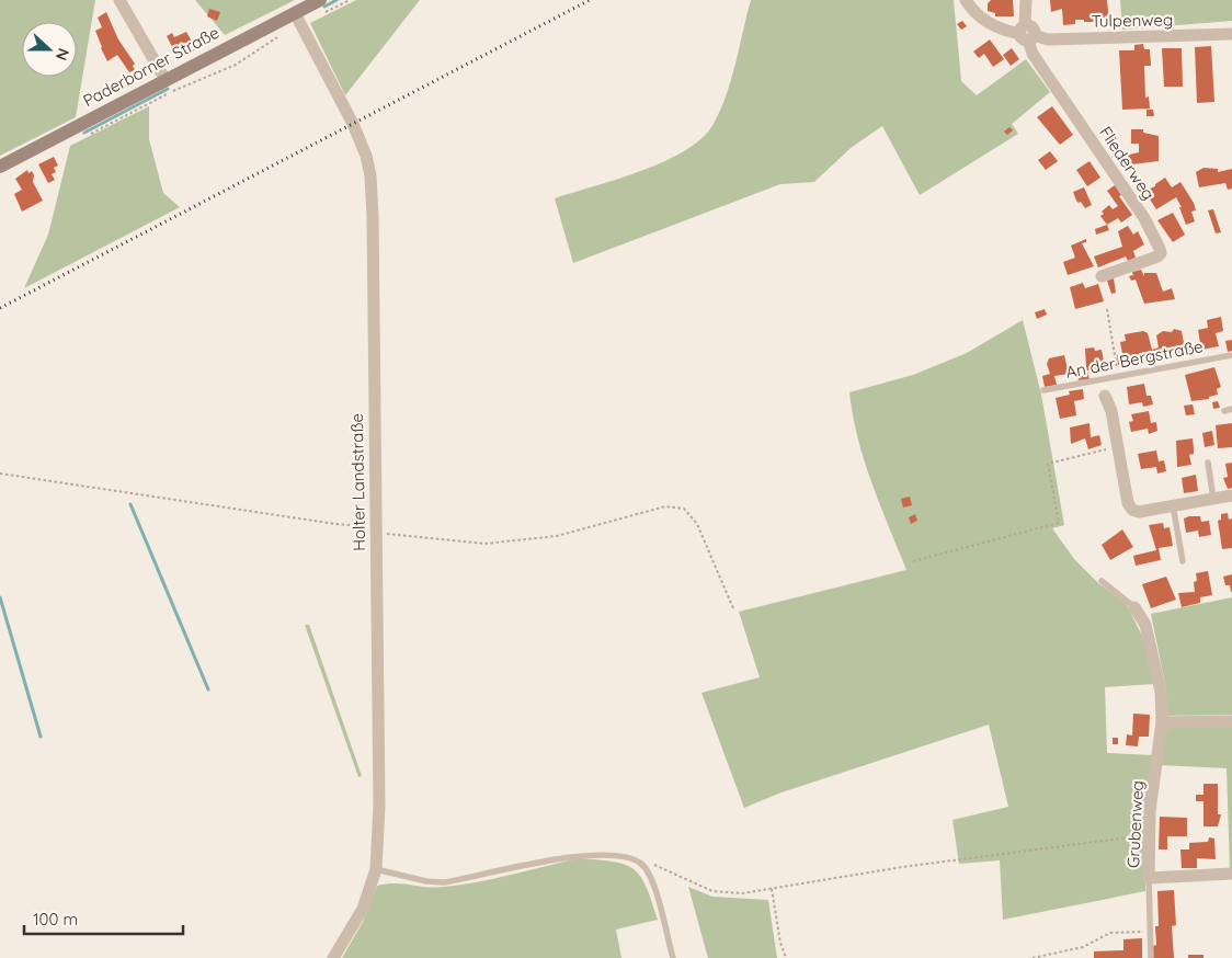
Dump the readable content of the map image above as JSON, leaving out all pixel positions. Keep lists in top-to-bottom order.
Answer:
{
  "streets": {
    "main road": ["Paderborner Straße"],
    "street": [
      "Tulpenweg",
      "Fliederweg",
      "Holter Landstraße",
      "Grubenweg"
    ],
    "lane": ["An der Bergstraße"]
  },
  "crossings": [
    ["Tulpenweg", "Fliederweg"],
    ["Paderborner Straße", "Holter Landstraße"]
  ],
  "scale_bar": "100 m",
  "north": "right"
}
